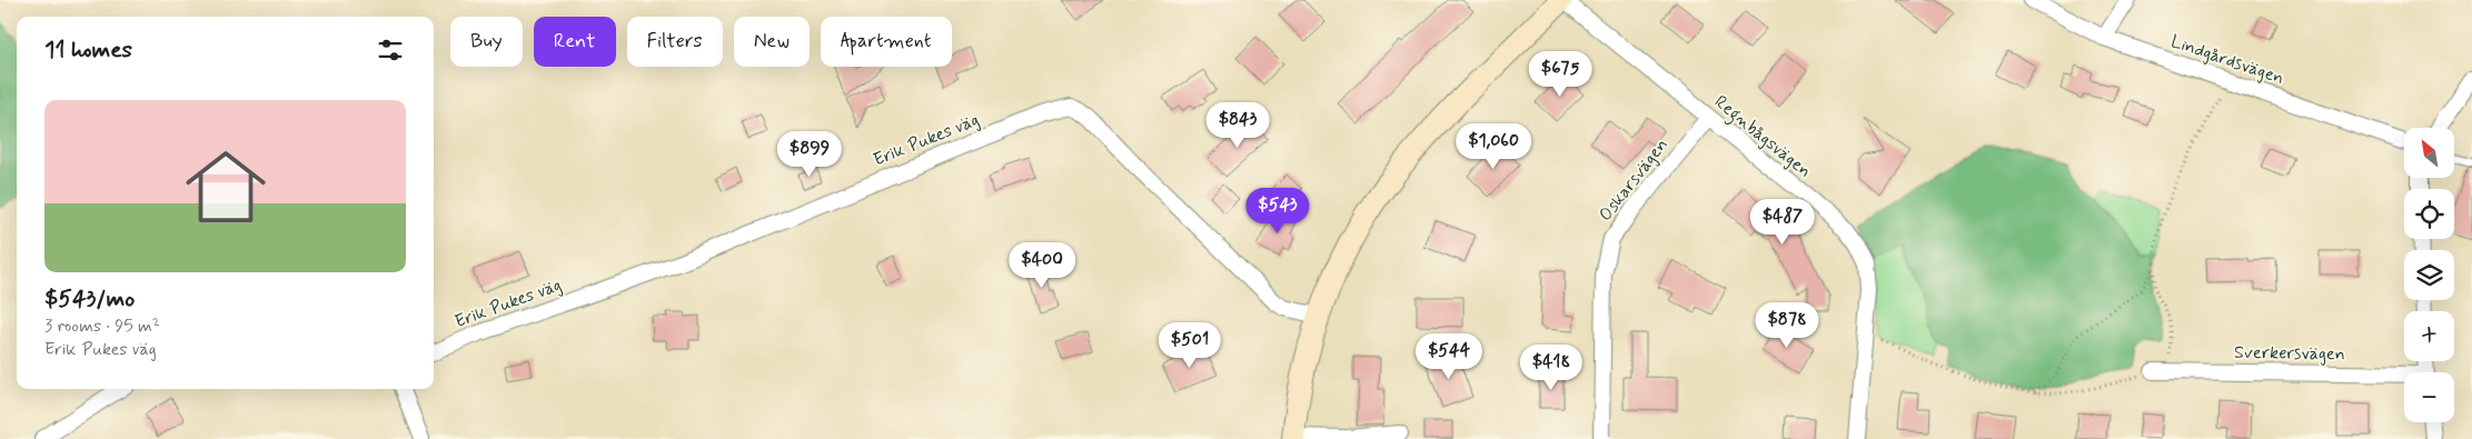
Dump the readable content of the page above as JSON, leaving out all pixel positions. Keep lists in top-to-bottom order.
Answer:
{
  "streets": {
    "street": [
      "Lindgårdsvägen",
      "Regnbågsvägen",
      "Erik Pukes väg",
      "Oskarsvägen",
      "Sverkersvägen"
    ]
  },
  "crossings": [
    ["Regnbågsvägen", "Oskarsvägen"]
  ],
  "north": "top left",
  "page": {
    "chip": [
      "Buy",
      "Rent",
      "Filters",
      "New",
      "Apartment"
    ],
    "heading": "11 homes",
    "price": [
      "$675",
      "$843",
      "$1,060",
      "$899",
      "$543",
      "$487",
      "$400",
      "$878",
      "$501",
      "$544",
      "$418"
    ],
    "list": [
      {
        "name": "$543/mo",
        "note": "3 rooms · 95 m² · Erik Pukes väg"
      }
    ],
    "map_buttons": ["+", "−"]
  }
}
